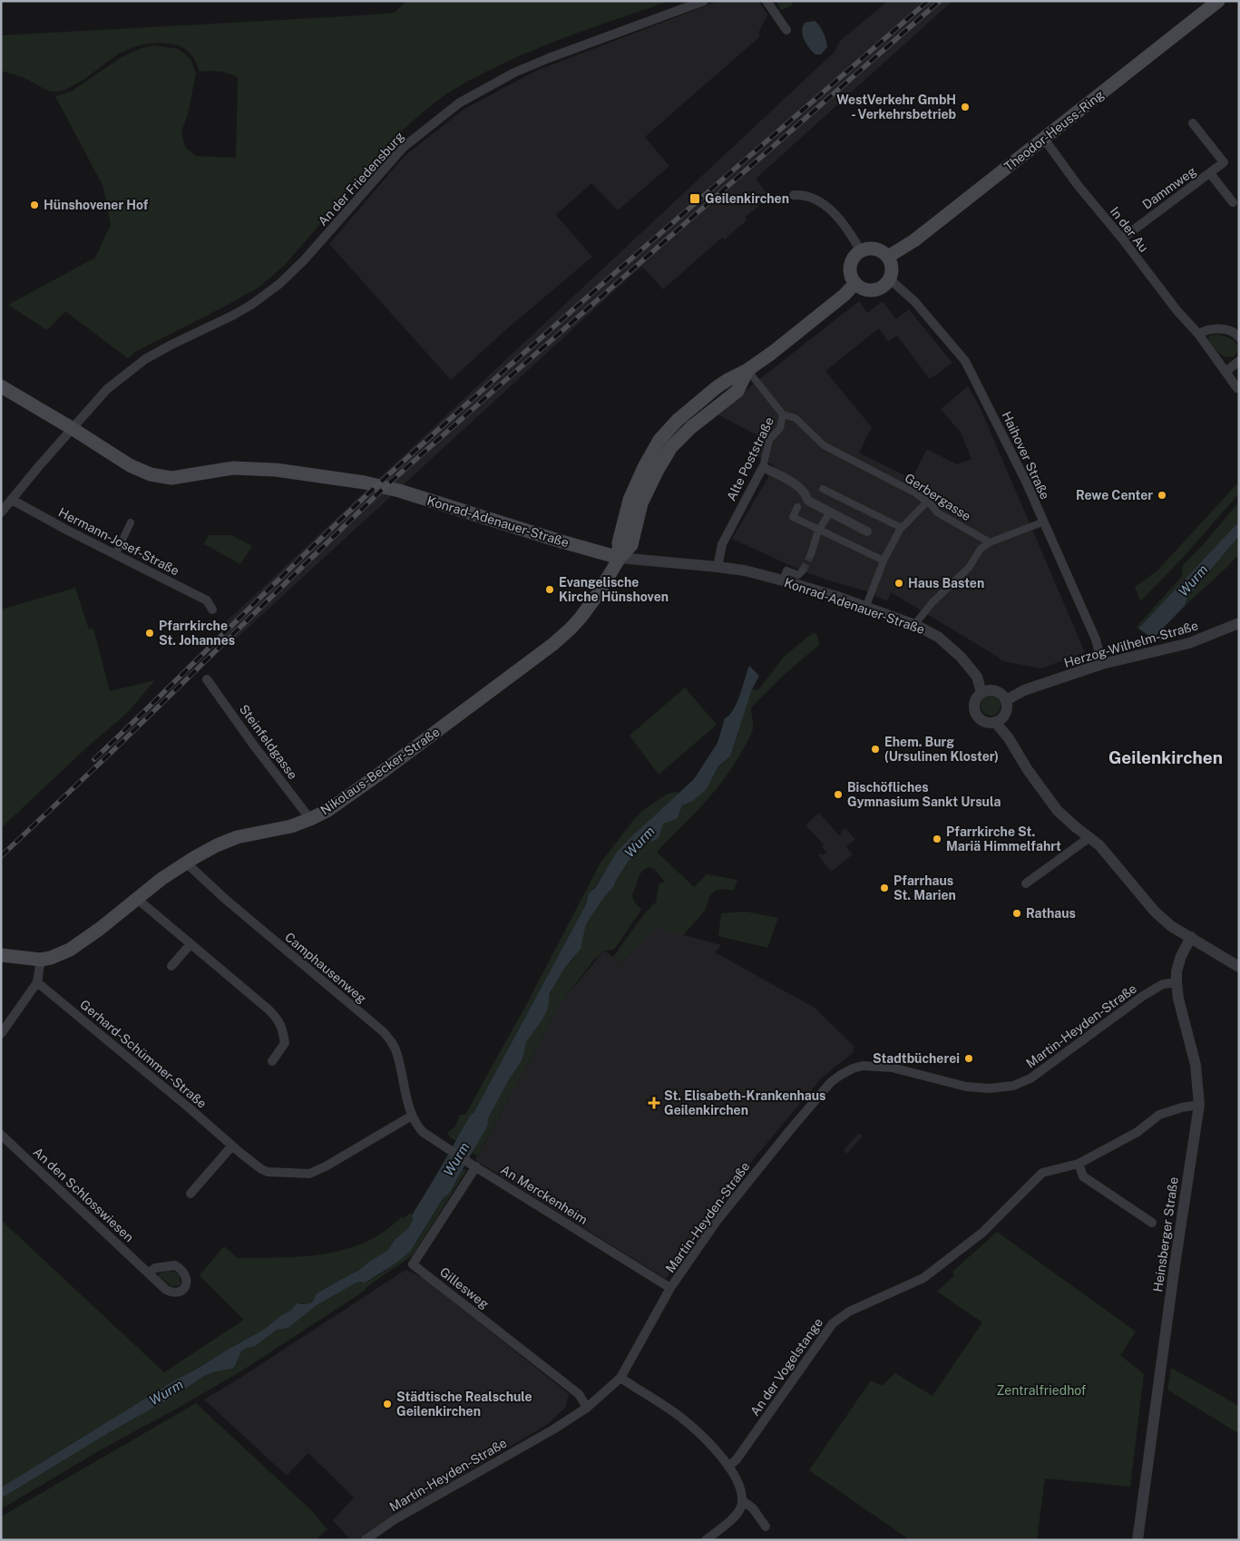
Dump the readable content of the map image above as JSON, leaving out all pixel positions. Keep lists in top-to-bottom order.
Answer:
{
  "streets": {
    "main road": ["Theodor-Heuss-Ring", "Konrad-Adenauer-Straße", "Nikolaus-Becker-Straße"],
    "street": [
      "An der Friedensburg",
      "Dammweg",
      "In der Au",
      "Haihover Straße",
      "Alte Poststraße",
      "Gerbergasse",
      "Hermann-Josef-Straße",
      "Herzog-Wilhelm-Straße",
      "Steinfeldgasse",
      "Camphausenweg",
      "Martin-Heyden-Straße",
      "Gerhard-Schümmer-Straße",
      "An den Schlosswiesen",
      "An Merckenheim",
      "Heinsberger Straße",
      "Gillesweg",
      "An der Vogelstange"
    ]
  },
  "crossings": [
    ["Theodor-Heuss-Ring", "In der Au"],
    ["Theodor-Heuss-Ring", "Haihover Straße"],
    ["An der Friedensburg", "Konrad-Adenauer-Straße"],
    ["An der Friedensburg", "Hermann-Josef-Straße"],
    ["Dammweg", "In der Au"],
    ["Haihover Straße", "Herzog-Wilhelm-Straße"],
    ["Alte Poststraße", "Gerbergasse"],
    ["Alte Poststraße", "Konrad-Adenauer-Straße"],
    ["Konrad-Adenauer-Straße", "Herzog-Wilhelm-Straße"],
    ["Konrad-Adenauer-Straße", "Nikolaus-Becker-Straße"],
    ["Steinfeldgasse", "Nikolaus-Becker-Straße"],
    ["Nikolaus-Becker-Straße", "Camphausenweg"],
    ["Camphausenweg", "Gerhard-Schümmer-Straße"],
    ["Camphausenweg", "An Merckenheim"],
    ["Martin-Heyden-Straße", "An Merckenheim"],
    ["Martin-Heyden-Straße", "Heinsberger Straße"],
    ["Martin-Heyden-Straße", "Gillesweg"],
    ["Gerhard-Schümmer-Straße", "An Merckenheim"],
    ["An Merckenheim", "Gillesweg"],
    ["Heinsberger Straße", "An der Vogelstange"]
  ],
  "districts": ["Geilenkirchen"],
  "water": ["Wurm"],
  "parks": ["Zentralfriedhof"],
  "places": {
    "other": [
      "WestVerkehr GmbH - Verkehrsbetrieb",
      "Hünshovener Hof",
      "Rewe Center",
      "Haus Basten",
      "Evangelische Kirche Hünshoven",
      "Pfarrkirche St. Johannes",
      "Ehem. Burg (Ursulinen Kloster)",
      "Bischöfliches Gymnasium Sankt Ursula",
      "Pfarrkirche St. Mariä Himmelfahrt",
      "Pfarrhaus St. Marien",
      "Rathaus",
      "Stadtbücherei",
      "Städtische Realschule Geilenkirchen"
    ],
    "transit": ["Geilenkirchen"],
    "health": ["St. Elisabeth-Krankenhaus Geilenkirchen"]
  }
}
